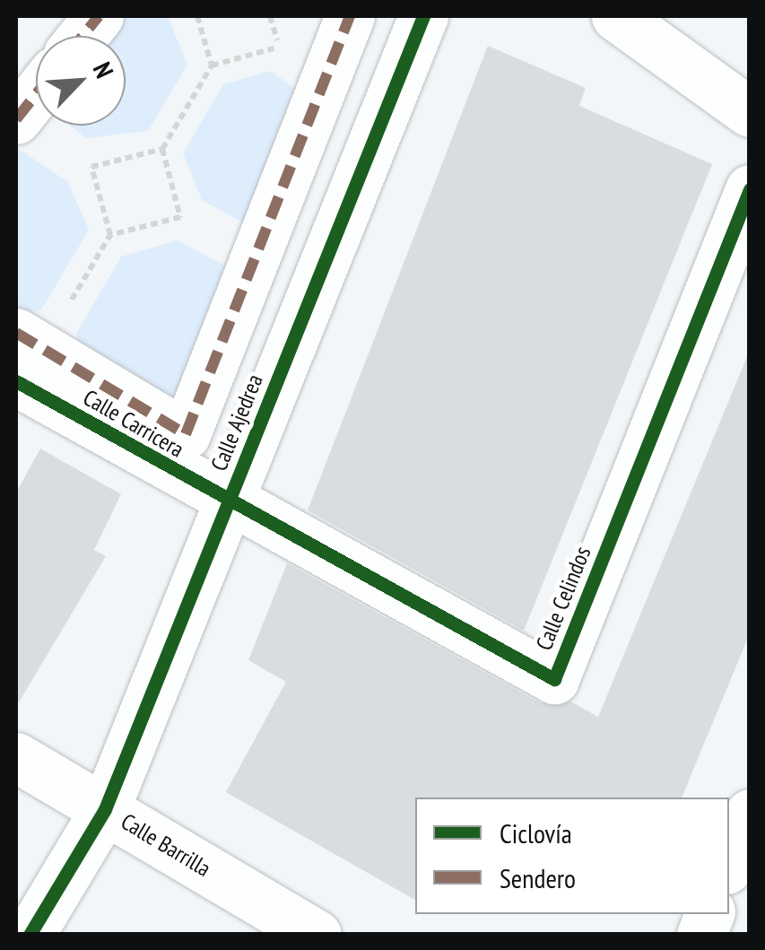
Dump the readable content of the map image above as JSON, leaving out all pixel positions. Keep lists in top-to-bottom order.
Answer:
{
  "streets": {
    "street": [
      "Calle Ajedrea",
      "Calle Carricera",
      "Calle Celindos",
      "Calle Barrilla"
    ]
  },
  "crossings": [
    ["Calle Ajedrea", "Calle Carricera"],
    ["Calle Ajedrea", "Calle Celindos"],
    ["Calle Ajedrea", "Calle Barrilla"],
    ["Calle Carricera", "Calle Celindos"]
  ],
  "legend": ["Ciclovía", "Sendero"],
  "north": "top right"
}
